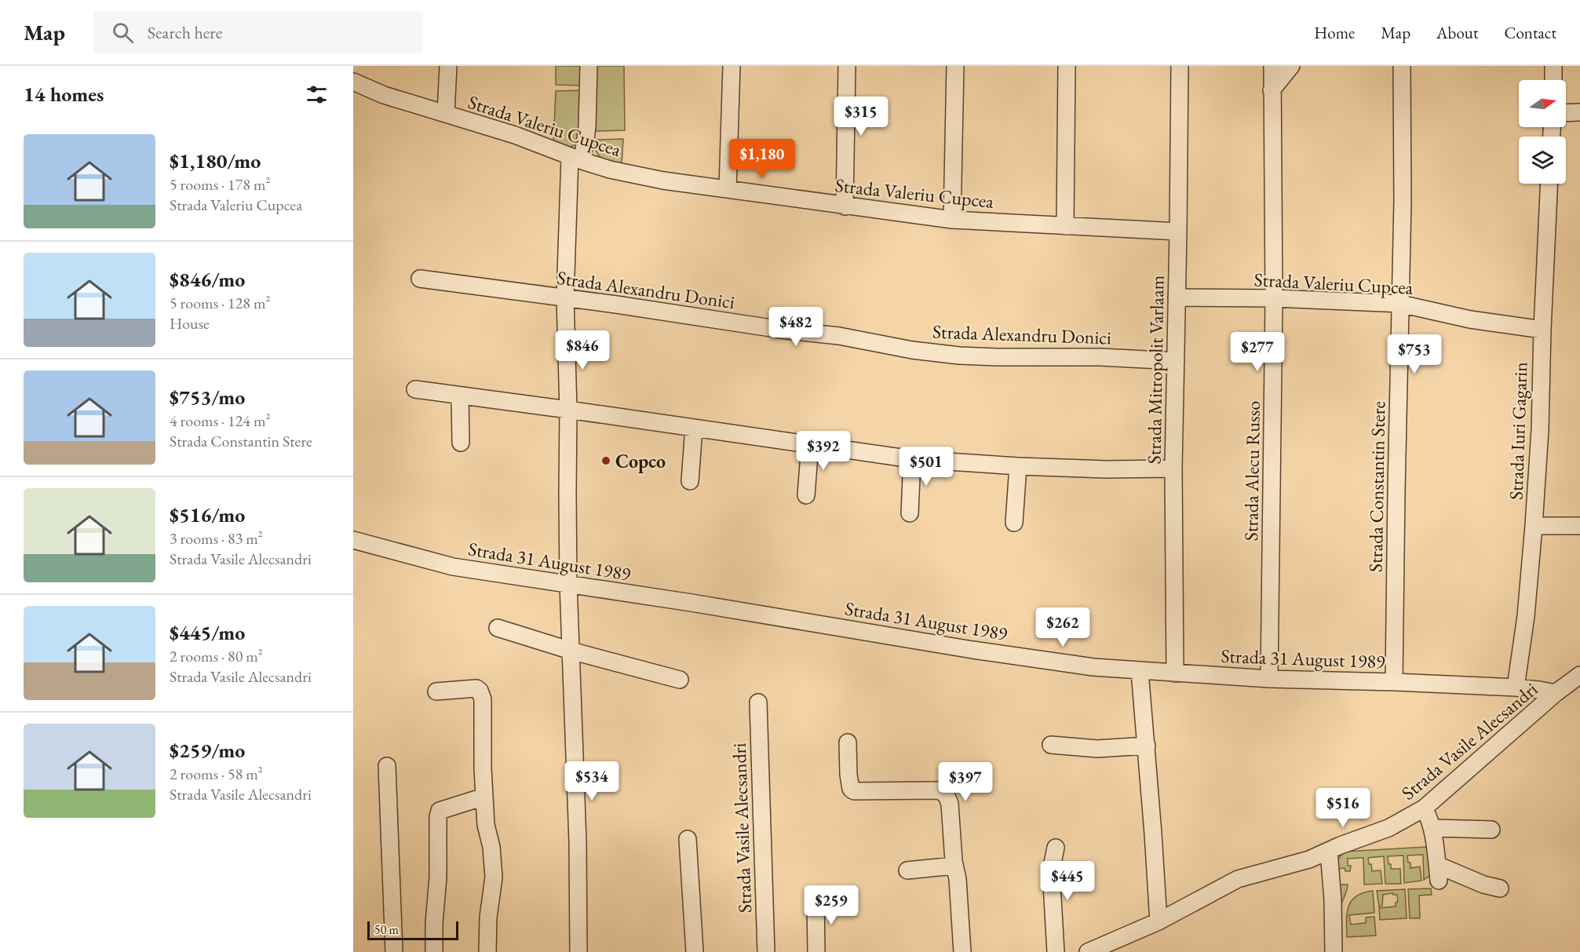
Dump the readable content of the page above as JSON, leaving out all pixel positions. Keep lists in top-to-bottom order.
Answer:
{
  "streets": {
    "street": [
      "Strada Valeriu Cupcea",
      "Strada Alexandru Donici",
      "Strada Mitropolit Varlaam",
      "Strada Iuri Gagarin",
      "Strada Alecu Russo",
      "Strada Constantin Stere",
      "Strada 31 August 1989",
      "Strada Vasile Alecsandri"
    ]
  },
  "crossings": [
    ["Strada Valeriu Cupcea", "Strada Mitropolit Varlaam"],
    ["Strada Valeriu Cupcea", "Strada Iuri Gagarin"],
    ["Strada Valeriu Cupcea", "Strada Alecu Russo"],
    ["Strada Valeriu Cupcea", "Strada Constantin Stere"],
    ["Strada Alexandru Donici", "Strada Mitropolit Varlaam"],
    ["Strada Mitropolit Varlaam", "Strada 31 August 1989"],
    ["Strada Iuri Gagarin", "Strada 31 August 1989"],
    ["Strada Alecu Russo", "Strada 31 August 1989"],
    ["Strada Constantin Stere", "Strada 31 August 1989"],
    ["Strada 31 August 1989", "Strada Vasile Alecsandri"]
  ],
  "places": ["Copco"],
  "scale_bar": "50 m",
  "north": "right",
  "page": {
    "header": "Map",
    "search": "Search here",
    "nav": [
      "Home",
      "Map",
      "About",
      "Contact"
    ],
    "heading": "14 homes",
    "price": [
      "$315",
      "$1,180",
      "$482",
      "$846",
      "$277",
      "$753",
      "$392",
      "$501",
      "$262",
      "$534",
      "$397",
      "$516",
      "$445",
      "$259"
    ],
    "list": [
      {
        "name": "$1,180/mo",
        "note": "5 rooms · 178 m² · Strada Valeriu Cupcea"
      },
      {
        "name": "$846/mo",
        "note": "5 rooms · 128 m² · House"
      },
      {
        "name": "$753/mo",
        "note": "4 rooms · 124 m² · Strada Constantin Stere"
      },
      {
        "name": "$516/mo",
        "note": "3 rooms · 83 m² · Strada Vasile Alecsandri"
      },
      {
        "name": "$445/mo",
        "note": "2 rooms · 80 m² · Strada Vasile Alecsandri"
      },
      {
        "name": "$259/mo",
        "note": "2 rooms · 58 m² · Strada Vasile Alecsandri"
      }
    ],
    "scale": "50 m"
  }
}
